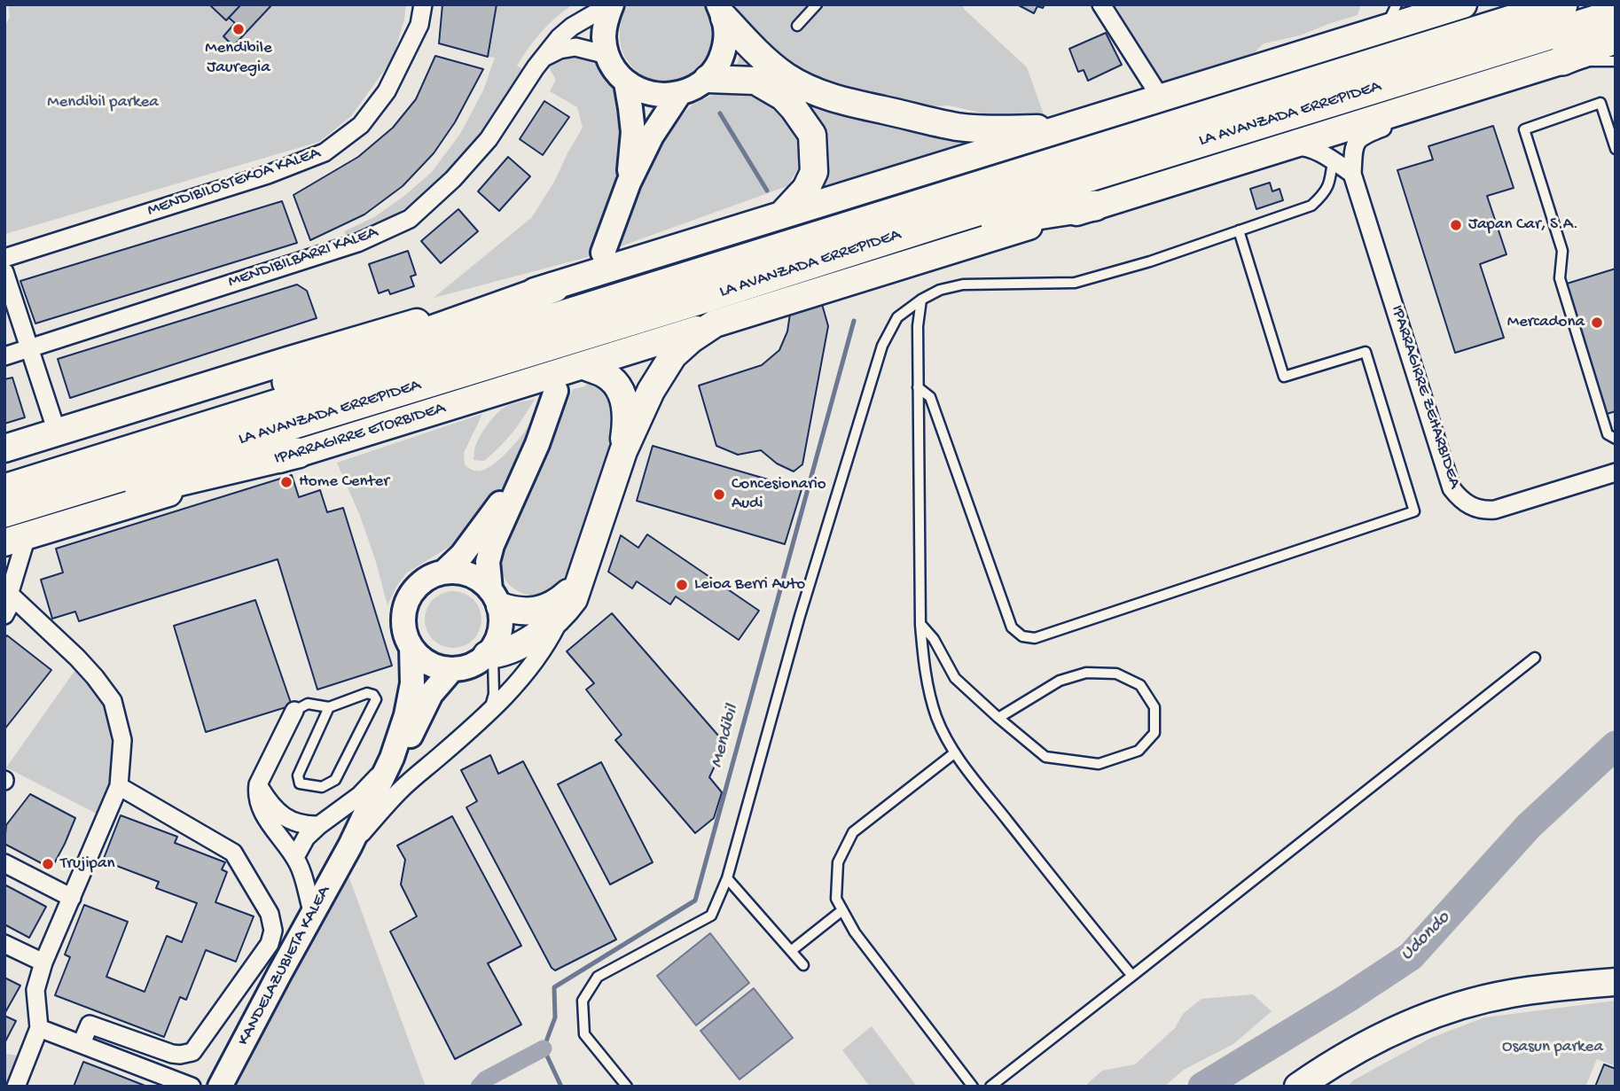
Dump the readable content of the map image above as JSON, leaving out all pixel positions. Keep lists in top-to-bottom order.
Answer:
{
  "streets": {
    "highway": ["LA AVANZADA ERREPIDEA"],
    "main road": ["IPARRAGIRRE ETORBIDEA"],
    "street": [
      "MENDIBILOSTEKOA KALEA",
      "MENDIBILBARRI KALEA",
      "IPARRAGIRRE ZEHARBIDEA",
      "KANDELAZUBIETA KALEA"
    ]
  },
  "water": ["Mendibil", "Udondo"],
  "parks": ["Mendibil parkea", "Osasun parkea"],
  "places": [
    "Mendibile Jauregia",
    "Japan Car, S.A.",
    "Mercadona",
    "Home Center",
    "Concesionario Audi",
    "Leioa Berri Auto",
    "Trujipan"
  ]
}
